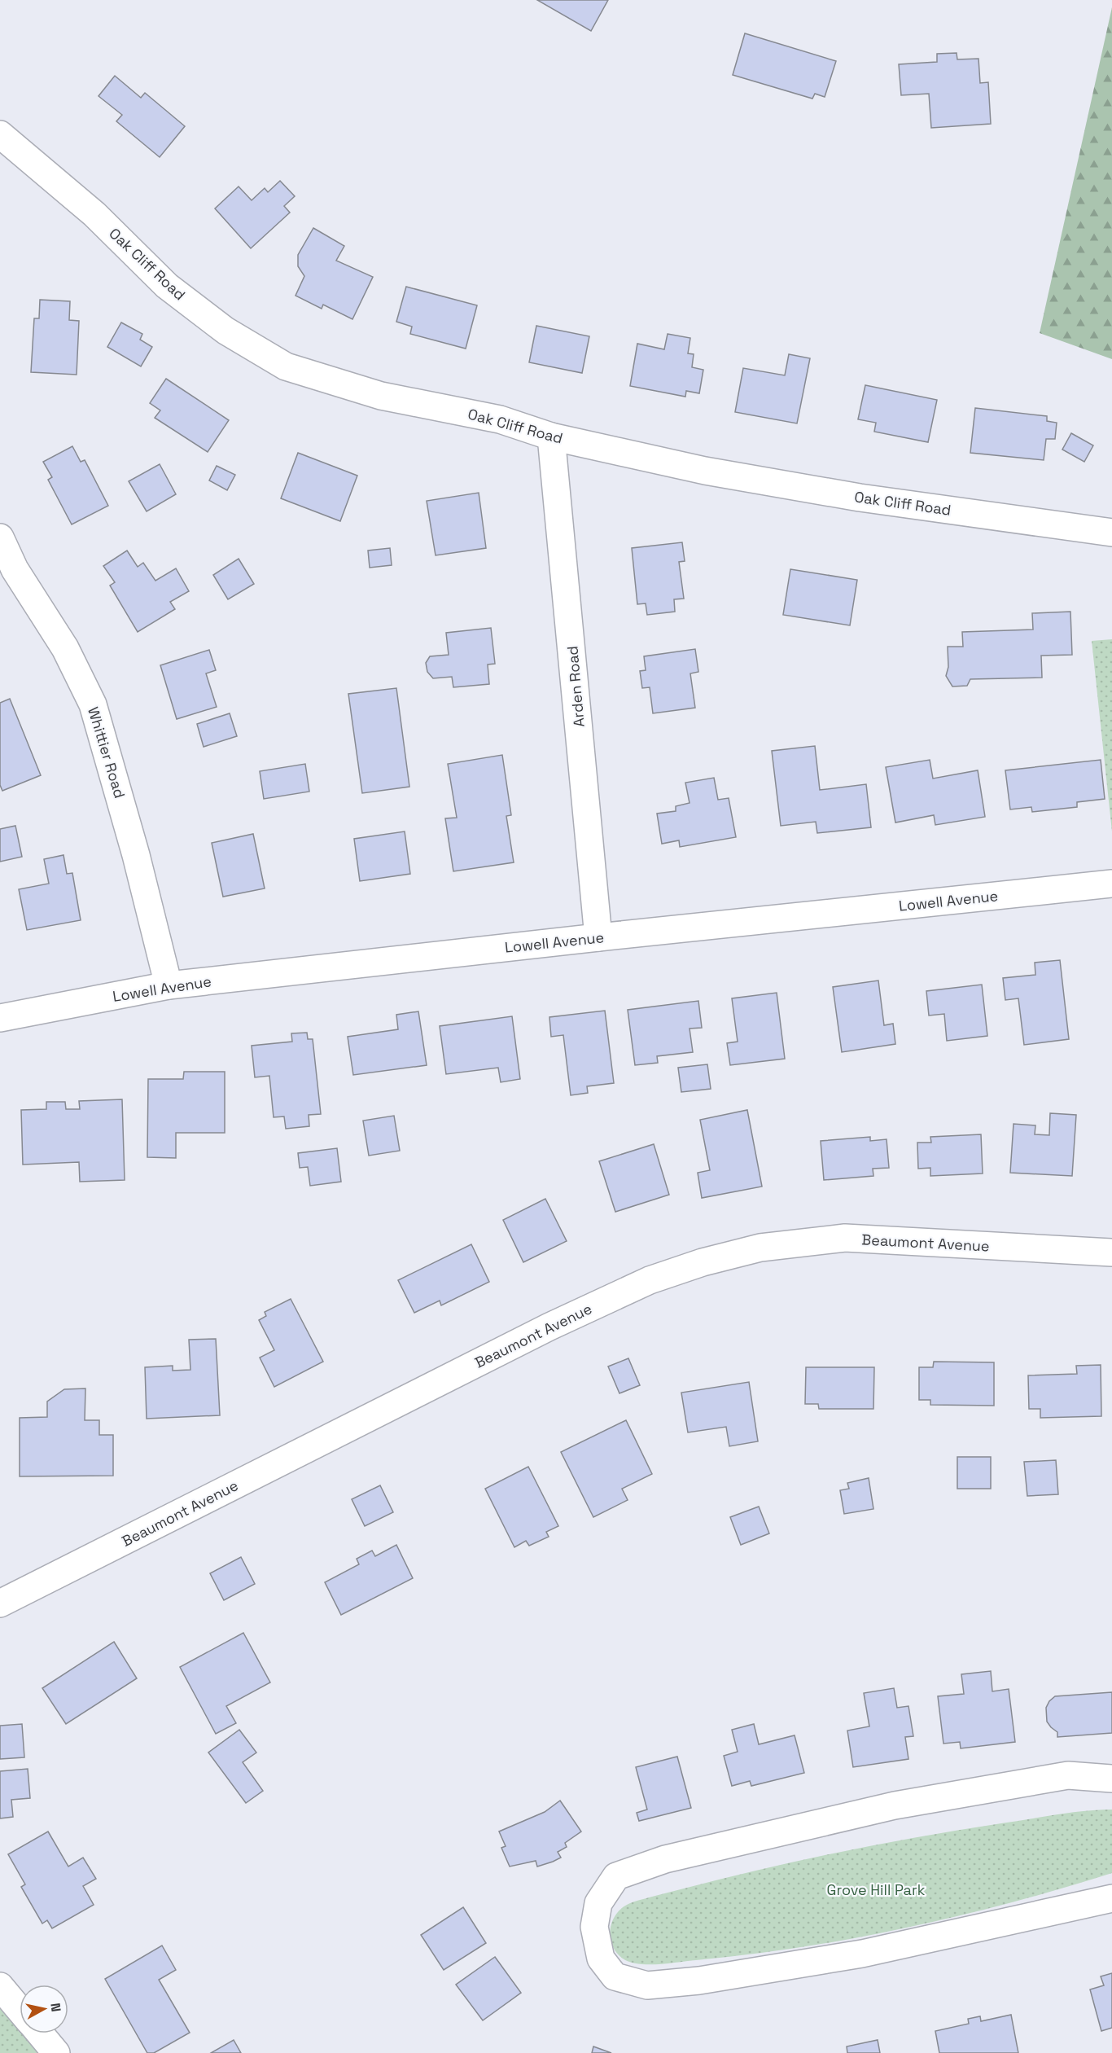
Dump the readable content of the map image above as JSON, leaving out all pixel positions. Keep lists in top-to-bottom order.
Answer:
{
  "streets": {
    "street": [
      "Oak Cliff Road",
      "Arden Road",
      "Whittier Road",
      "Lowell Avenue",
      "Beaumont Avenue"
    ]
  },
  "crossings": [
    ["Oak Cliff Road", "Arden Road"],
    ["Arden Road", "Lowell Avenue"],
    ["Whittier Road", "Lowell Avenue"]
  ],
  "parks": ["Grove Hill Park"],
  "north": "right"
}
